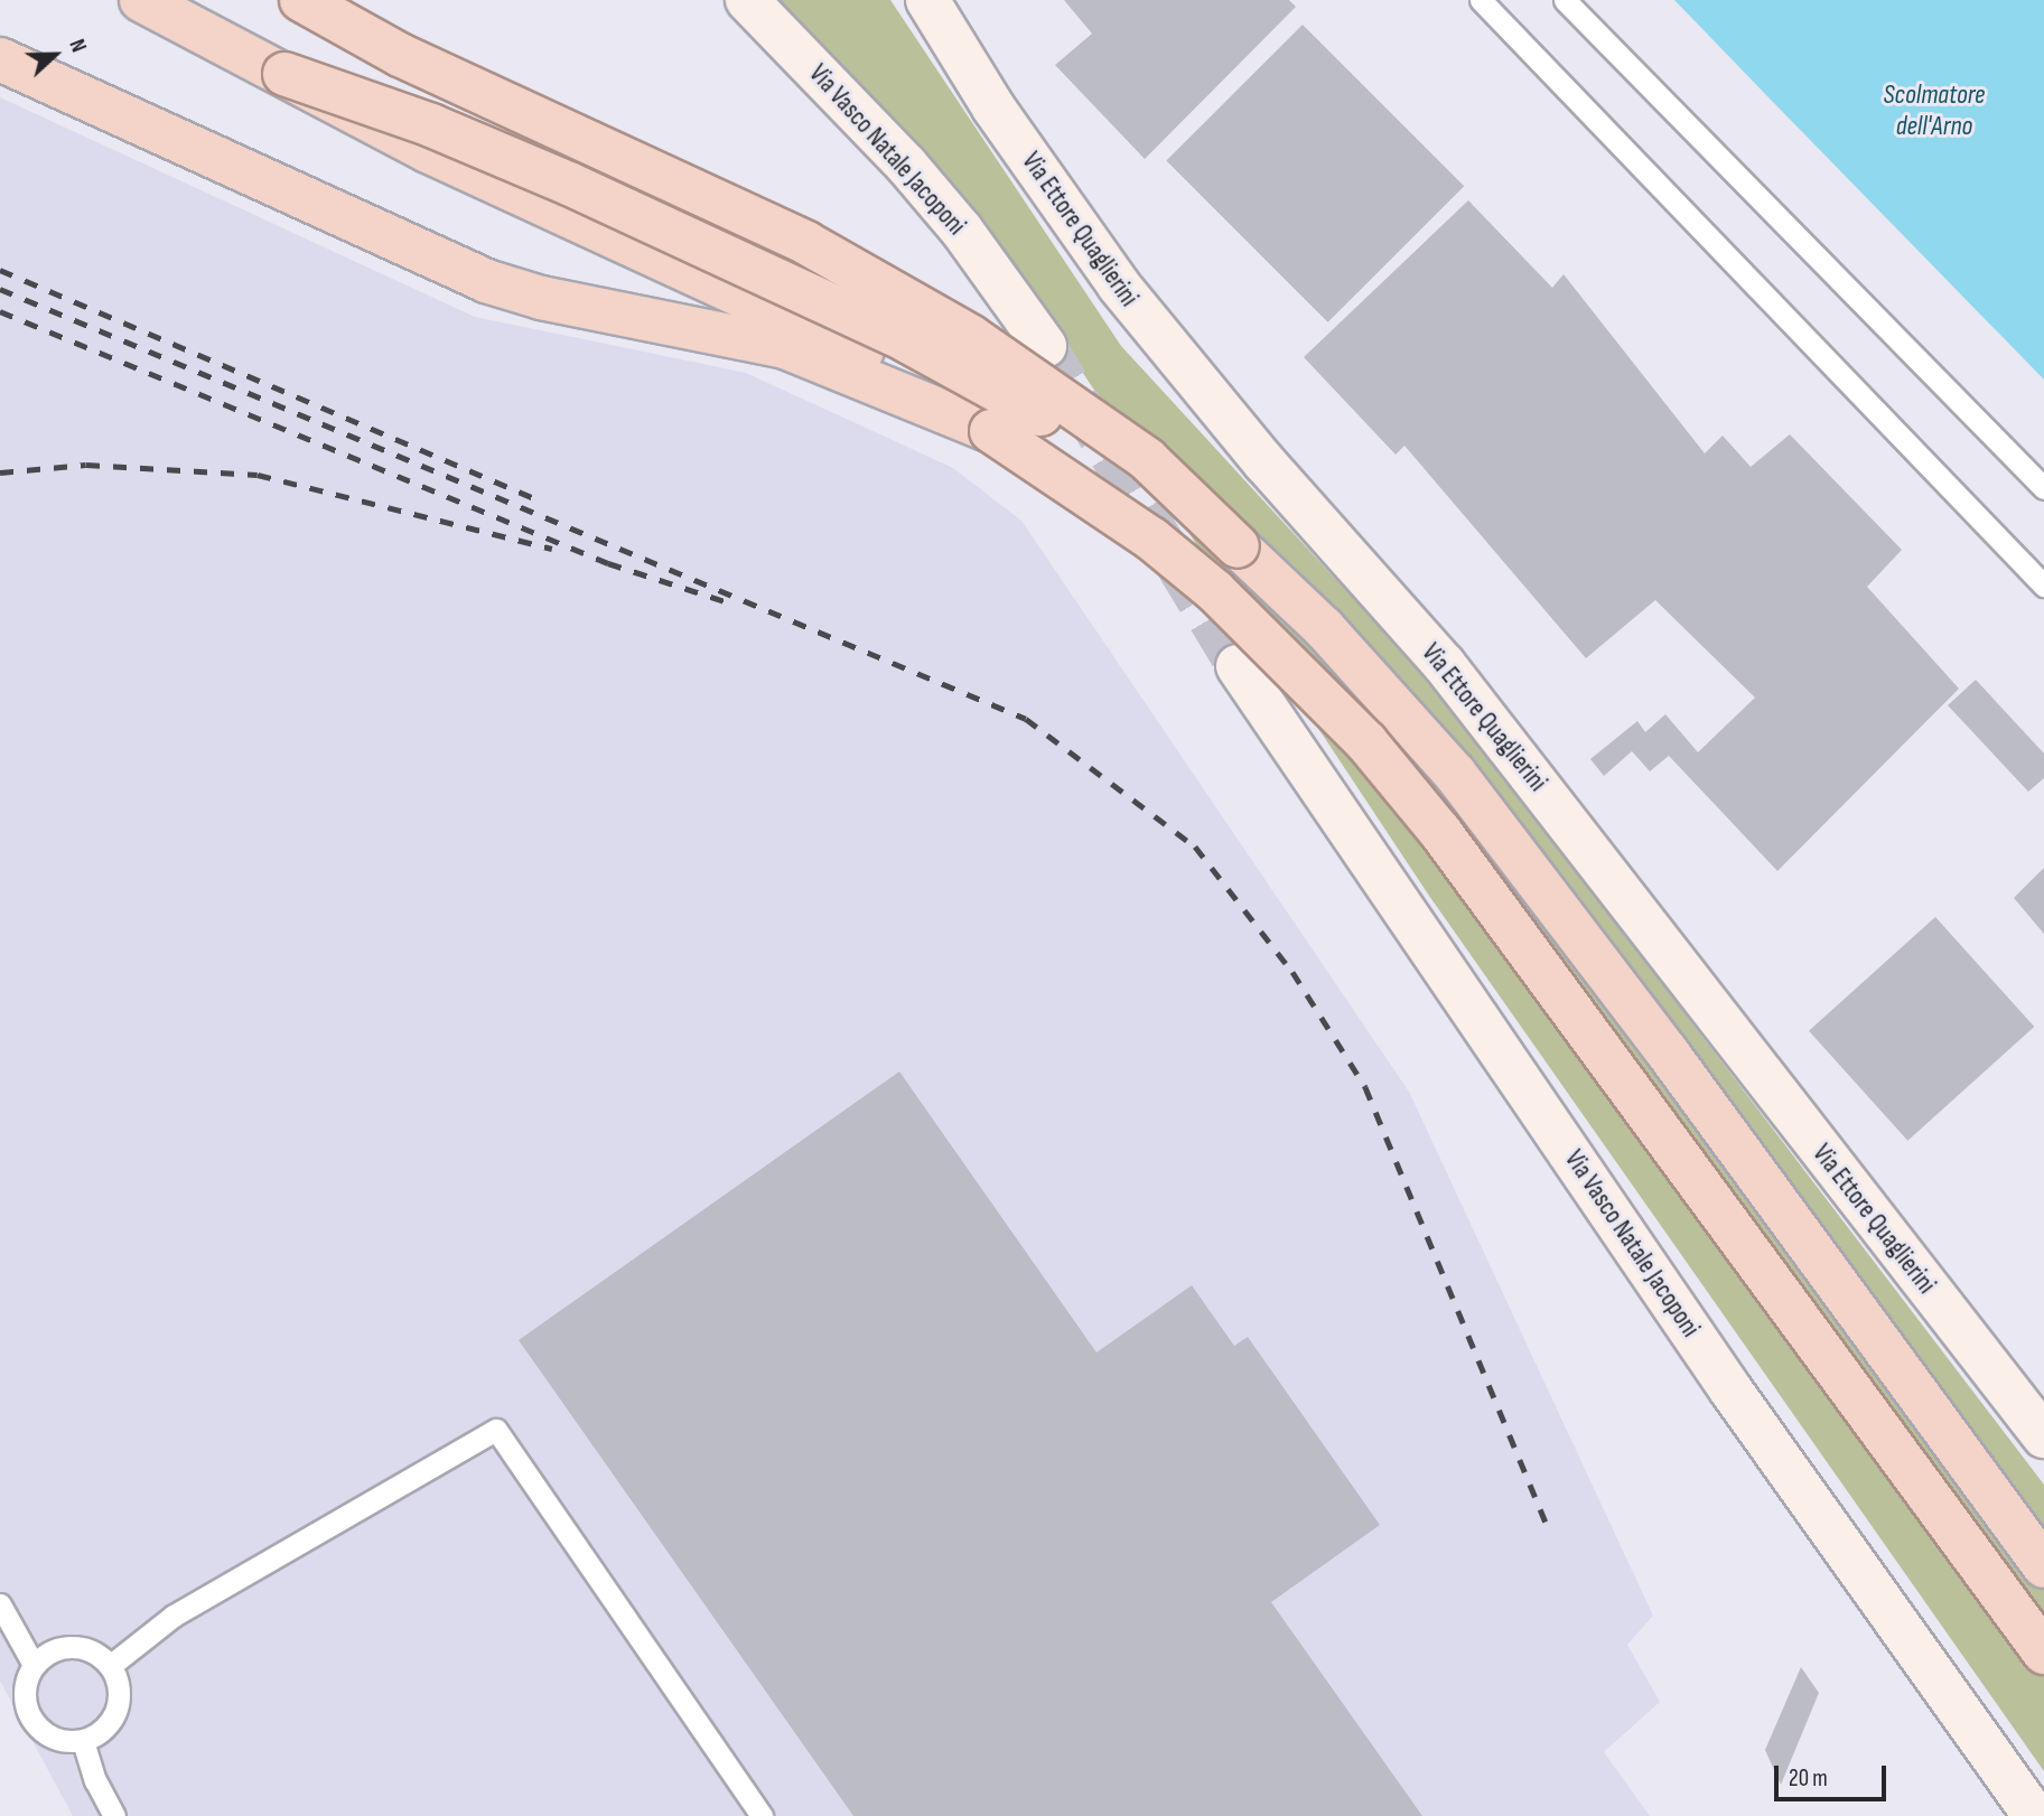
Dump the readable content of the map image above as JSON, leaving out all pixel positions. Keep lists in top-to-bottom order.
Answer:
{
  "streets": {
    "main road": ["Via Vasco Natale Jacoponi", "Via Ettore Quaglierini"]
  },
  "water": ["Scolmatore dell'Arno"],
  "scale_bar": "20 m",
  "north": "right"
}
